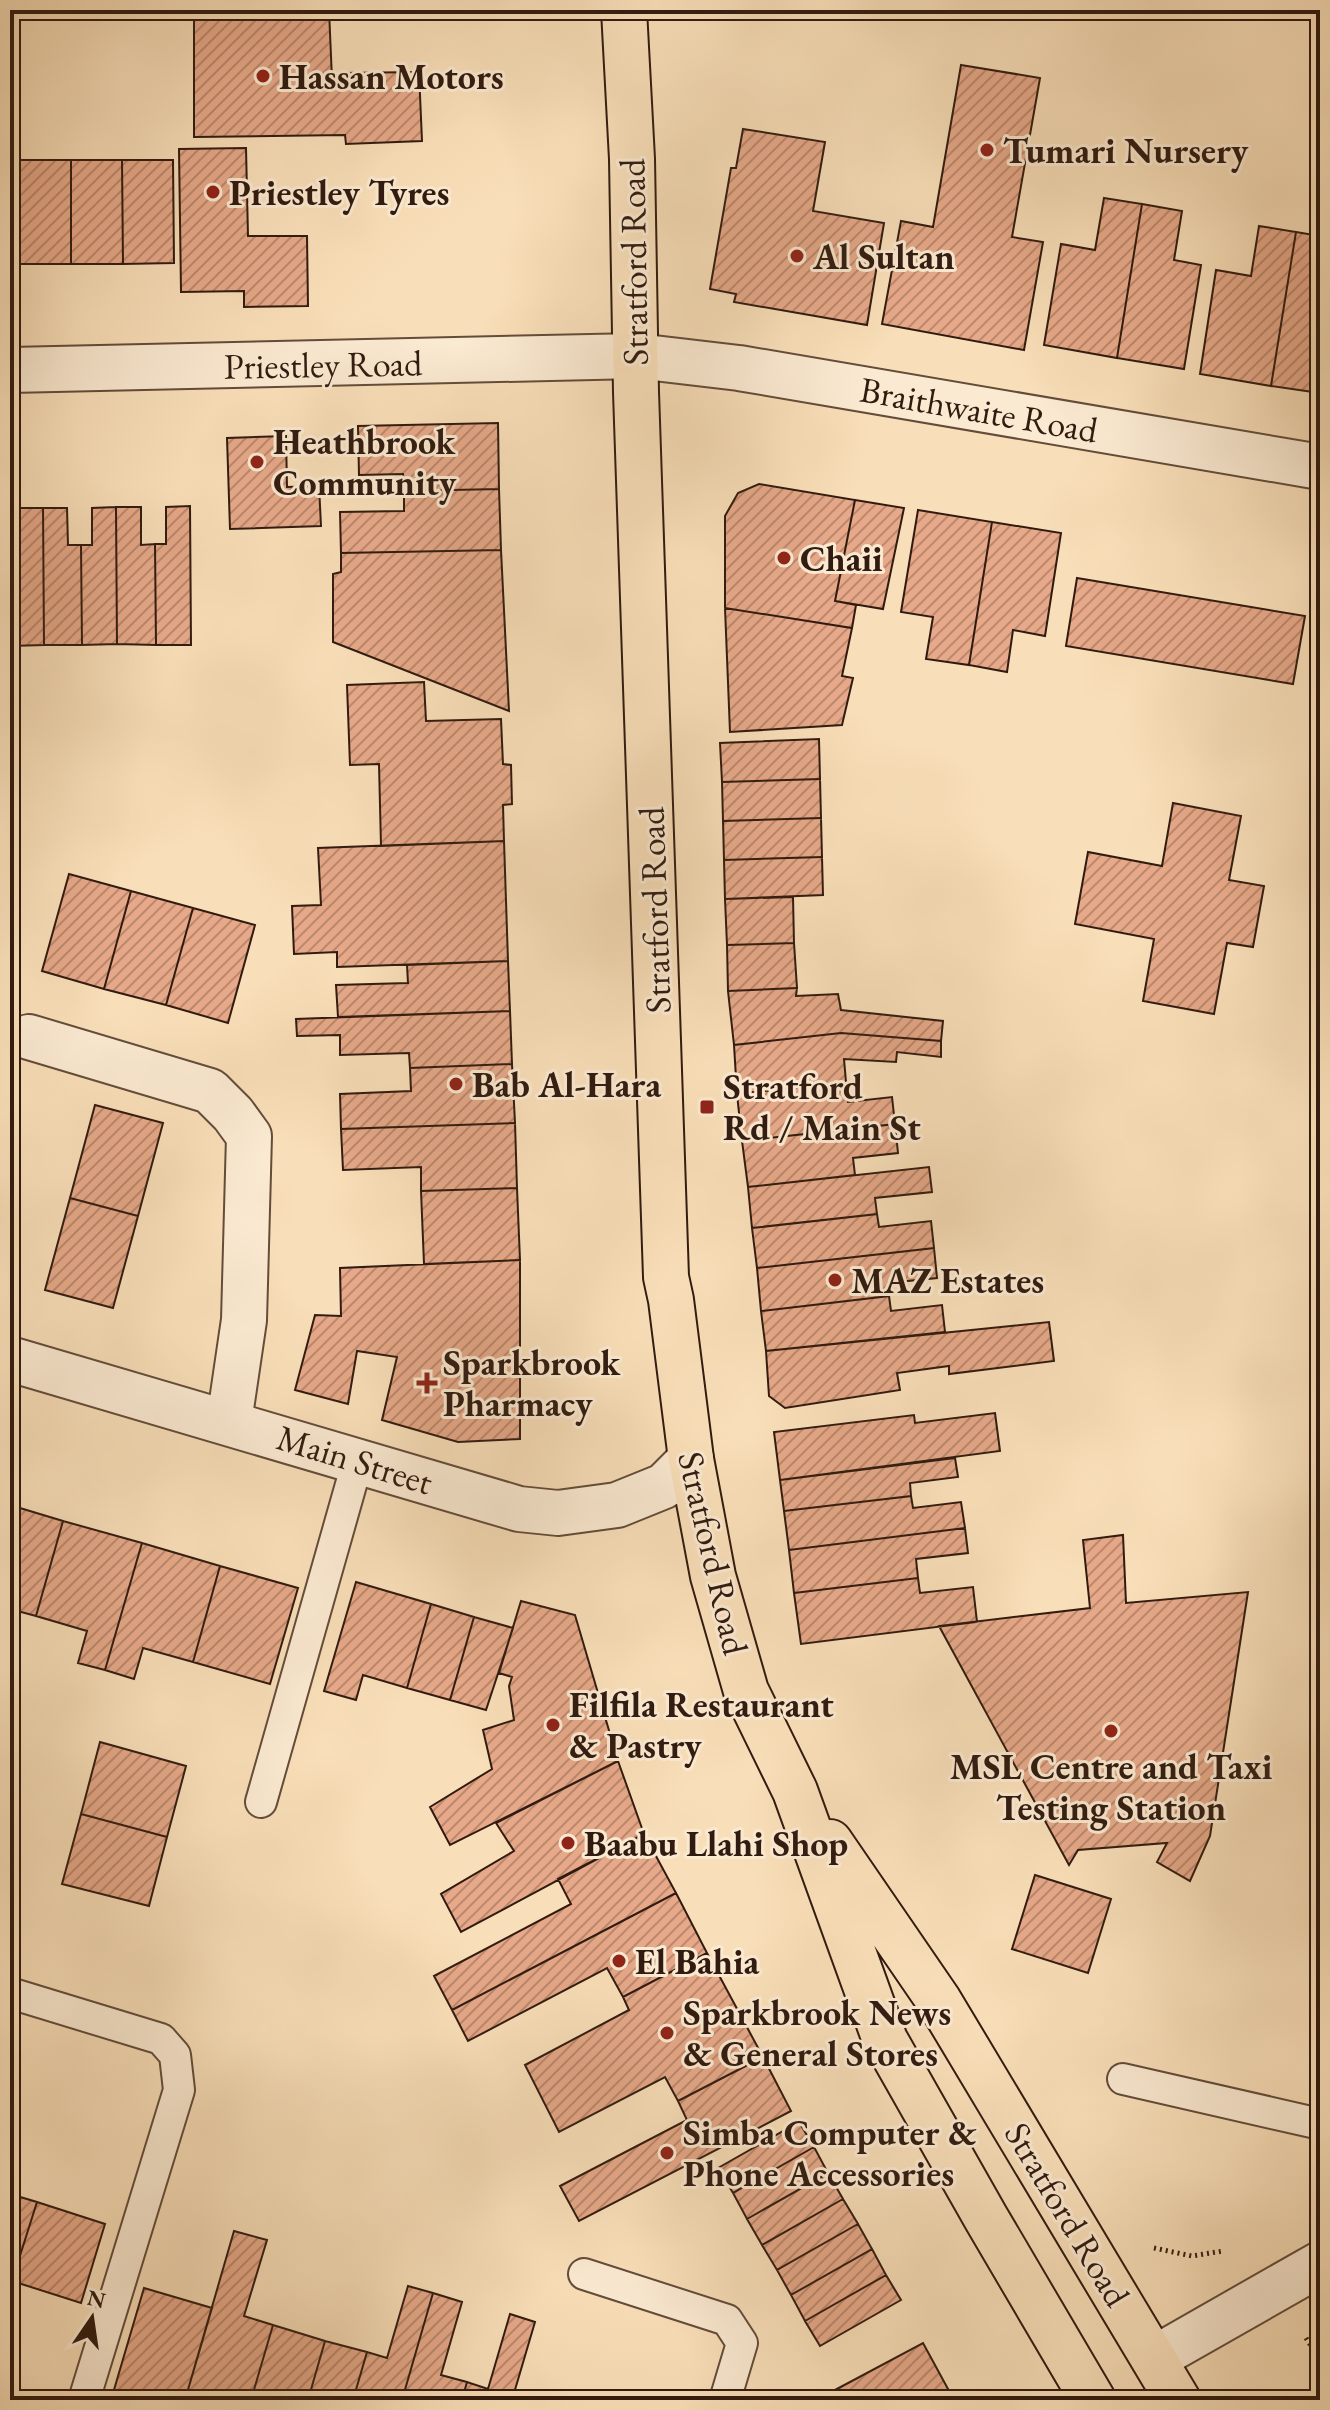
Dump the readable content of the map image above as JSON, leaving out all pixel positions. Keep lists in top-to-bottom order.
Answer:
{
  "streets": {
    "highway": ["Stratford Road"],
    "street": ["Priestley Road", "Braithwaite Road", "Main Street"]
  },
  "crossings": [
    ["Stratford Road", "Priestley Road"],
    ["Stratford Road", "Braithwaite Road"],
    ["Stratford Road", "Main Street"],
    ["Priestley Road", "Braithwaite Road"]
  ],
  "places": {
    "other": [
      "Hassan Motors",
      "Tumari Nursery",
      "Priestley Tyres",
      "Al Sultan",
      "Heathbrook Community",
      "Chaii",
      "Bab Al-Hara",
      "MAZ Estates",
      "Filfila Restaurant & Pastry",
      "MSL Centre and Taxi Testing Station",
      "Baabu Llahi Shop",
      "El Bahia",
      "Sparkbrook News & General Stores",
      "Simba Computer & Phone Accessories"
    ],
    "transit": ["Stratford Rd / Main St"],
    "health": ["Sparkbrook Pharmacy"]
  },
  "north": "top"
}
